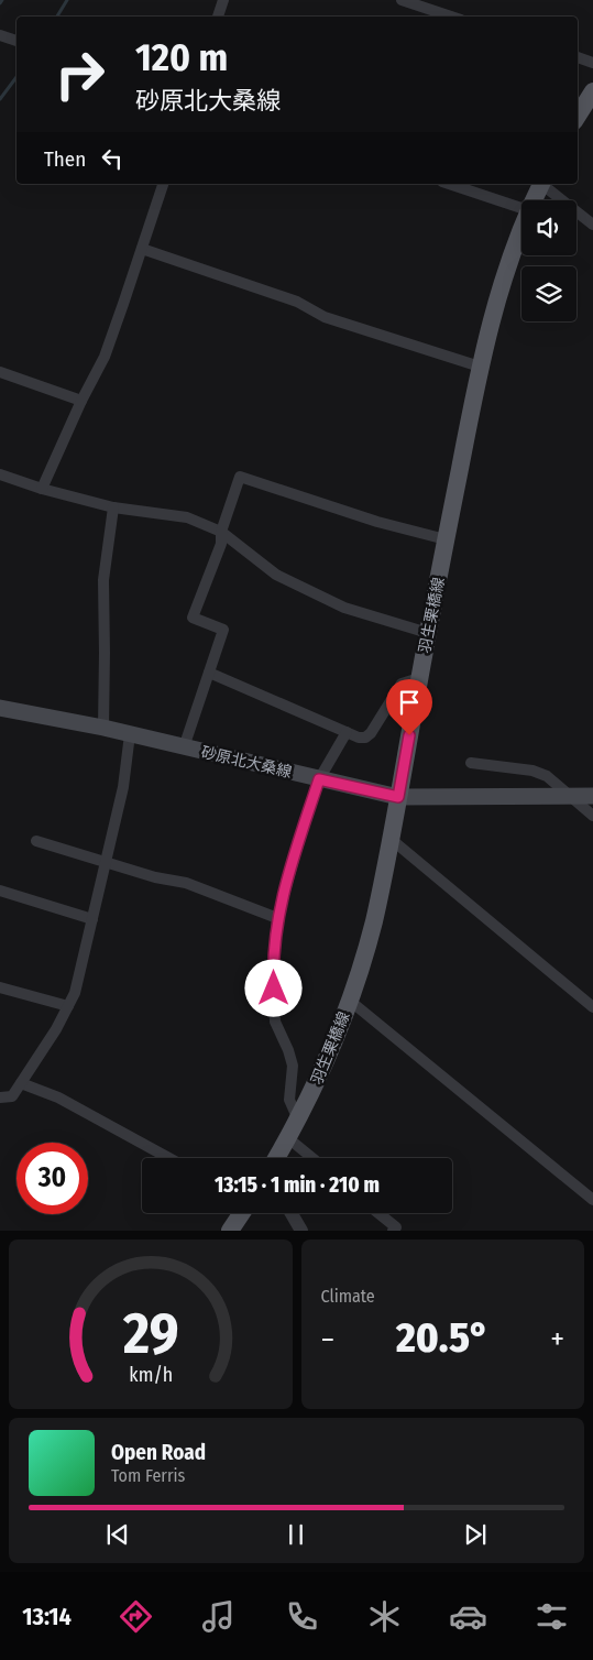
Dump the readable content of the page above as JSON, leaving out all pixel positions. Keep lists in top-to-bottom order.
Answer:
{
  "streets": {
    "main road": ["羽生栗橋線", "砂原北大桑線"]
  },
  "crossings": [
    ["羽生栗橋線", "砂原北大桑線"]
  ],
  "page": {
    "turn": ["120 m", "砂原北大桑線"],
    "then": "Then",
    "limit": "30",
    "trip": "13:15 · 1 min · 210 m",
    "tile": "Climate",
    "heat": ["−", "20.5°", "+"],
    "song": ["Open Road", "Tom Ferris"],
    "tabs": "13:14",
    "gauge": ["29", "km/h"]
  }
}
